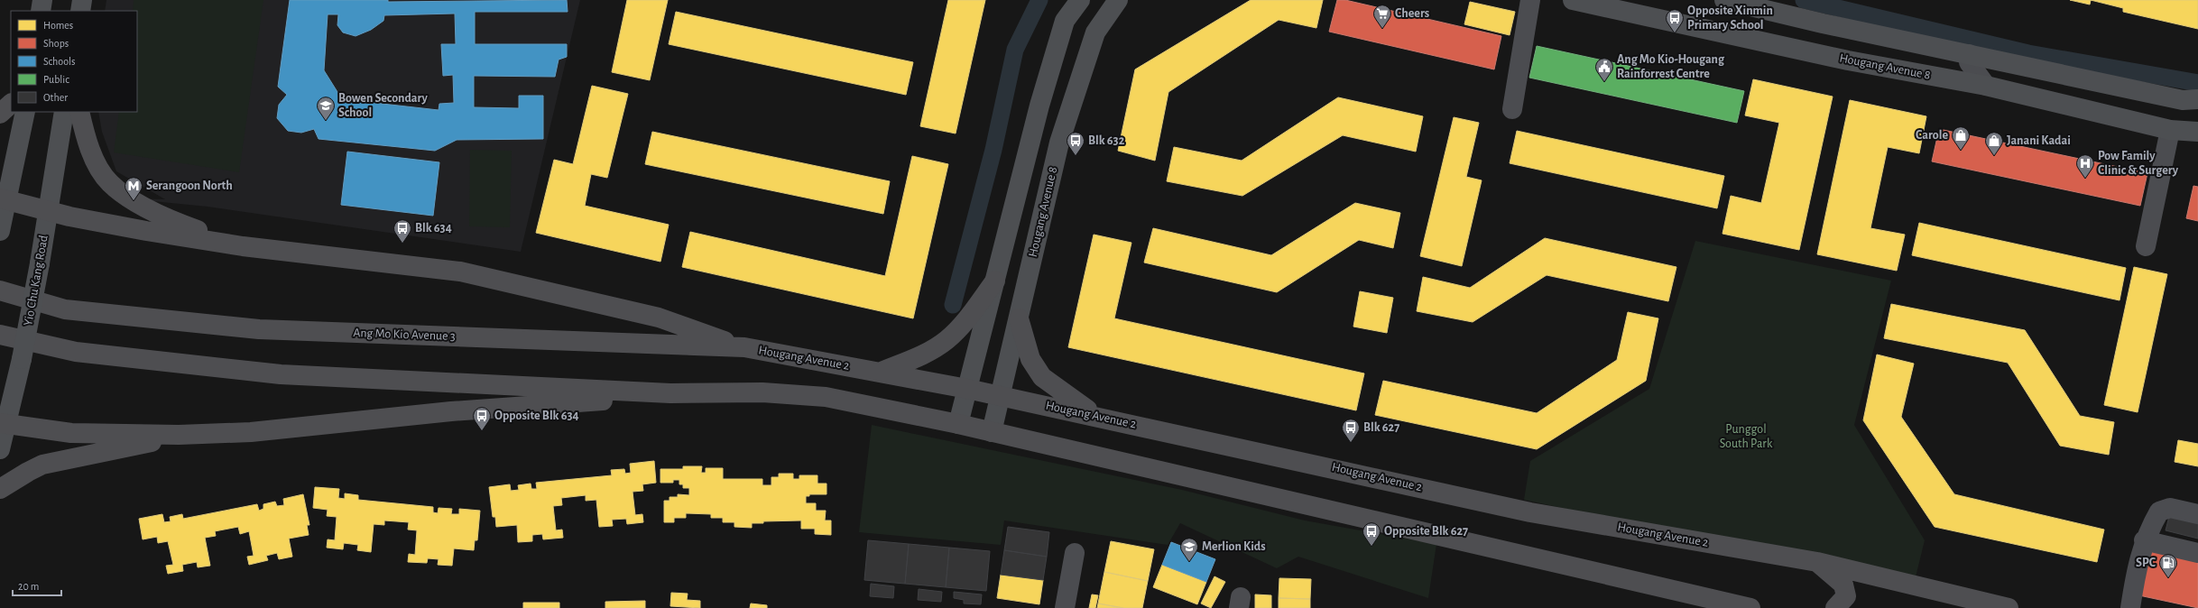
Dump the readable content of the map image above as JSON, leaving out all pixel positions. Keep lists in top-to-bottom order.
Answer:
{
  "streets": {
    "highway": ["Ang Mo Kio Avenue 3", "Hougang Avenue 2"],
    "main road": ["Hougang Avenue 8", "Yio Chu Kang Road"]
  },
  "crossings": [
    ["Hougang Avenue 8", "Hougang Avenue 2"],
    ["Ang Mo Kio Avenue 3", "Hougang Avenue 2"]
  ],
  "parks": ["Punggol South Park"],
  "places": {
    "supermarket": ["Cheers"],
    "bus stop": [
      "Opposite Xinmin Primary School",
      "Blk 632",
      "Blk 634",
      "Opposite Blk 634",
      "Blk 627",
      "Opposite Blk 627"
    ],
    "public building": ["Ang Mo Kio-Hougang Rainforrest Centre"],
    "school or university": ["Bowen Secondary School", "Merlion Kids"],
    "shop": ["Carole", "Janani Kadai"],
    "hospital": ["Pow Family Clinic & Surgery"],
    "metro station": ["Serangoon North"],
    "fuel station": ["SPC"]
  },
  "legend": [
    "Homes",
    "Shops",
    "Schools",
    "Public",
    "Other"
  ],
  "scale_bar": "20 m"
}
